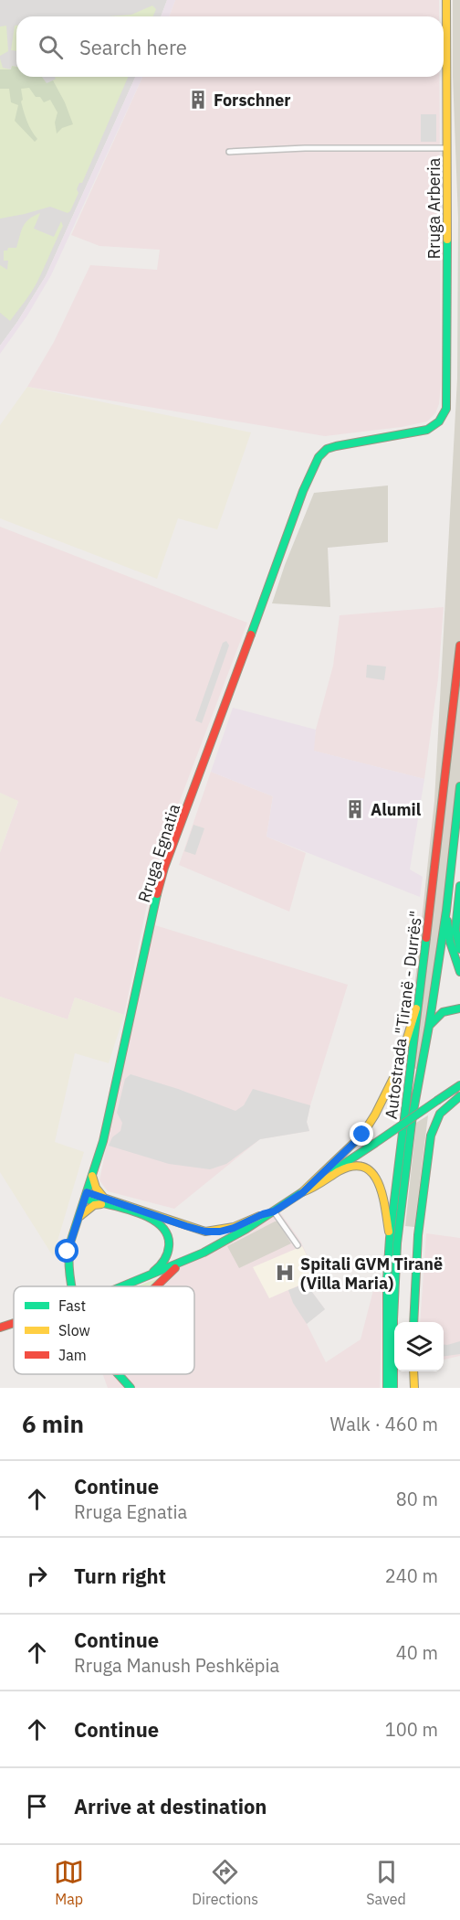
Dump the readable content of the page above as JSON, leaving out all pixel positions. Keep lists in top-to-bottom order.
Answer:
{
  "streets": {
    "main road": ["Rruga Arberia", "Rruga Egnatia", "Autostrada \"Tiranë - Durrës\""]
  },
  "crossings": [
    ["Rruga Arberia", "Rruga Egnatia"]
  ],
  "places": {
    "building": ["Forschner", "Alumil"],
    "hospital": ["Spitali GVM Tiranë (Villa Maria)"]
  },
  "legend": ["Fast", "Slow", "Jam"],
  "page": {
    "search": "Search here",
    "heading": ["6 min", "Walk · 460 m"],
    "list": [
      ["Continue", "Rruga Egnatia", "80 m"],
      ["Turn right", "240 m"],
      ["Continue", "Rruga Manush Peshkëpia", "40 m"],
      ["Continue", "100 m"],
      "Arrive at destination"
    ],
    "nav": ["Map", "Directions", "Saved"]
  }
}
